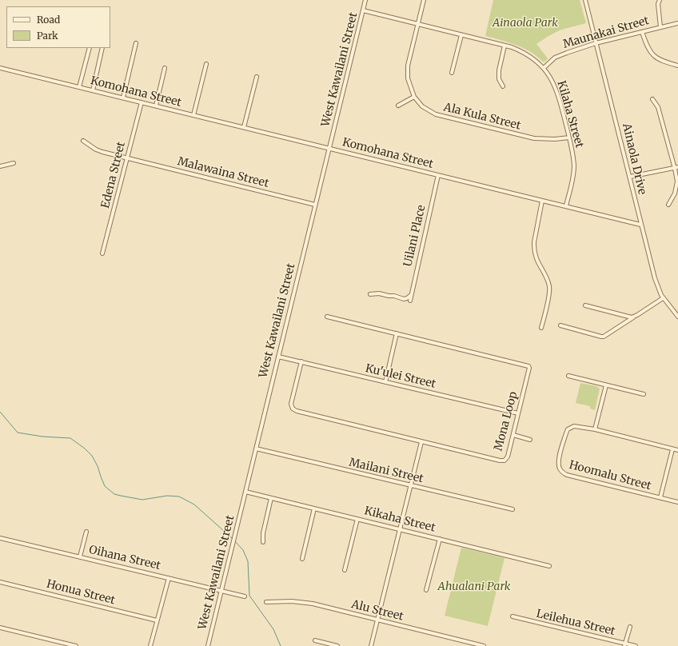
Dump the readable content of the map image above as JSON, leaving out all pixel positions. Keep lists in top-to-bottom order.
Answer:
{
  "streets": {
    "street": [
      "Maunakai Street",
      "West Kawailani Street",
      "Komohana Street",
      "Kilaha Street",
      "Ala Kula Street",
      "Ainaola Drive",
      "Malawaina Street",
      "Edena Street",
      "Uilani Place",
      "Ku'ulei Street",
      "Mona Loop",
      "Mailani Street",
      "Hoomalu Street",
      "Kikaha Street",
      "Oihana Street",
      "Honua Street",
      "Alu Street",
      "Leilehua Street"
    ]
  },
  "crossings": [
    ["Maunakai Street", "Kilaha Street"],
    ["Maunakai Street", "Ainaola Drive"],
    ["West Kawailani Street", "Komohana Street"],
    ["West Kawailani Street", "Kilaha Street"],
    ["West Kawailani Street", "Malawaina Street"],
    ["West Kawailani Street", "Ku'ulei Street"],
    ["West Kawailani Street", "Mailani Street"],
    ["West Kawailani Street", "Kikaha Street"],
    ["West Kawailani Street", "Oihana Street"],
    ["Komohana Street", "Kilaha Street"],
    ["Komohana Street", "Ainaola Drive"],
    ["Komohana Street", "Edena Street"],
    ["Komohana Street", "Uilani Place"],
    ["Kilaha Street", "Ala Kula Street"],
    ["Malawaina Street", "Edena Street"],
    ["Ku'ulei Street", "Mona Loop"]
  ],
  "parks": ["Ainaola Park", "Ahualani Park"],
  "legend": ["Road", "Park"]
}
